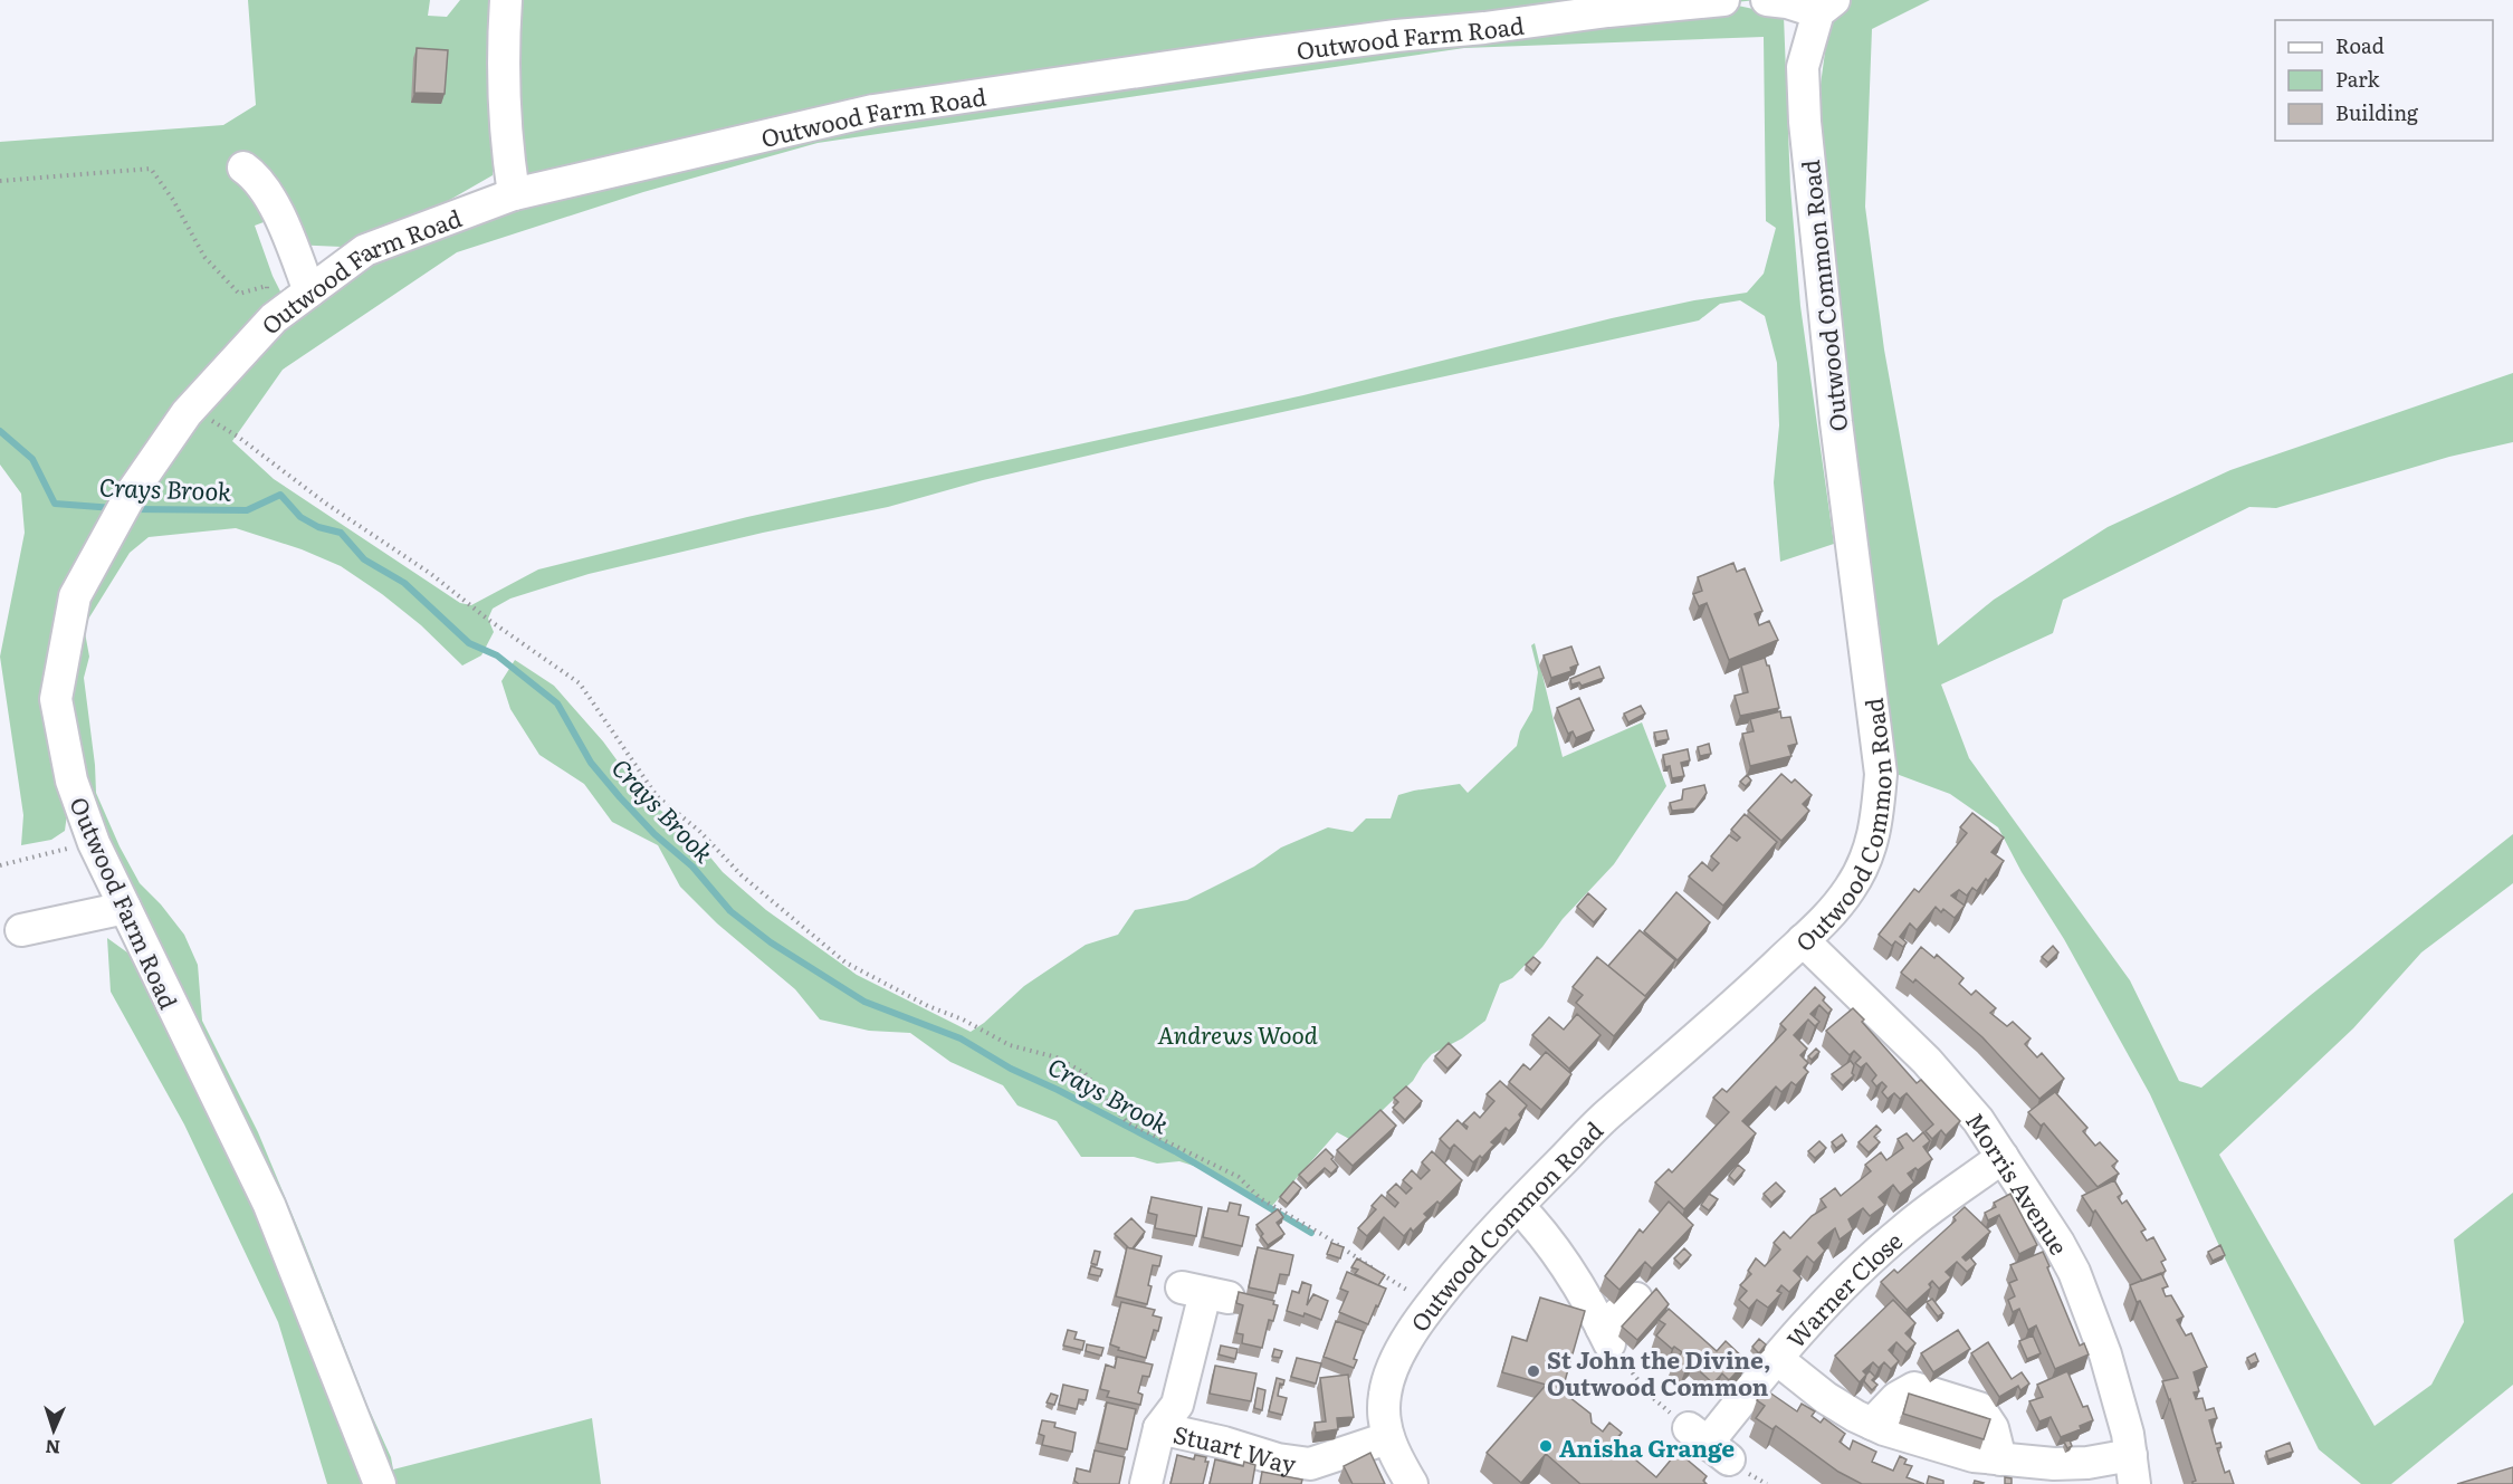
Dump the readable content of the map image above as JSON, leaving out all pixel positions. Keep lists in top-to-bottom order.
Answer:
{
  "streets": {
    "street": [
      "Outwood Farm Road",
      "Outwood Common Road",
      "Morris Avenue",
      "Warner Close",
      "Stuart Way"
    ]
  },
  "crossings": [
    ["Outwood Common Road", "Morris Avenue"],
    ["Outwood Common Road", "Stuart Way"],
    ["Morris Avenue", "Warner Close"]
  ],
  "water": ["Crays Brook"],
  "parks": ["Andrews Wood"],
  "places": ["St John the Divine, Outwood Common", "Anisha Grange"],
  "legend": ["Road", "Park", "Building"],
  "north": "bottom"
}
